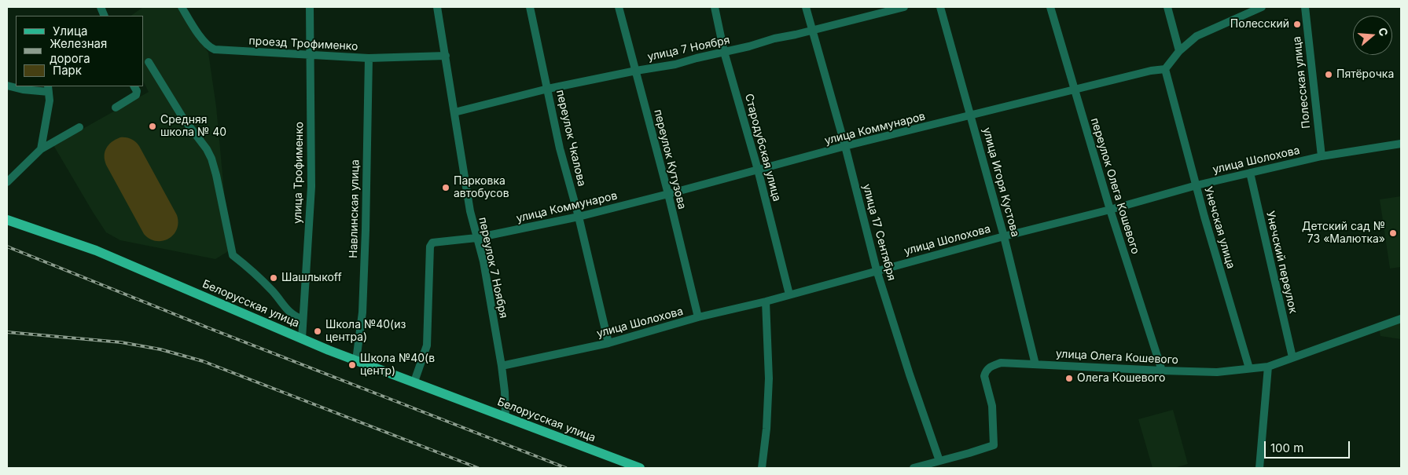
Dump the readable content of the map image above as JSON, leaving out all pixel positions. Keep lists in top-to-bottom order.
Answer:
{
  "streets": {
    "main road": ["Белорусская улица"],
    "street": [
      "проезд Трофименко",
      "улица 7 Ноября",
      "Полесская улица",
      "улица Коммунаров",
      "переулок Чкалова",
      "Стародубская улица",
      "переулок Кутузова",
      "улица Шолохова",
      "улица Трофименко",
      "улица Игоря Кустова",
      "переулок Олега Кошевого",
      "Навлинская улица",
      "Унечская улица",
      "улица 17 Сентября",
      "Унечский переулок",
      "переулок 7 Ноября",
      "улица Олега Кошевого"
    ]
  },
  "crossings": [
    ["проезд Трофименко", "улица Трофименко"],
    ["проезд Трофименко", "Навлинская улица"],
    ["проезд Трофименко", "переулок 7 Ноября"],
    ["улица 7 Ноября", "переулок Чкалова"],
    ["улица 7 Ноября", "Стародубская улица"],
    ["улица 7 Ноября", "переулок Кутузова"],
    ["улица 7 Ноября", "улица 17 Сентября"],
    ["улица 7 Ноября", "переулок 7 Ноября"],
    ["Полесская улица", "улица Шолохова"],
    ["улица Коммунаров", "переулок Чкалова"],
    ["улица Коммунаров", "Стародубская улица"],
    ["улица Коммунаров", "переулок Кутузова"],
    ["улица Коммунаров", "улица Игоря Кустова"],
    ["улица Коммунаров", "переулок Олега Кошевого"],
    ["улица Коммунаров", "Унечская улица"],
    ["улица Коммунаров", "улица 17 Сентября"],
    ["улица Коммунаров", "переулок 7 Ноября"],
    ["улица Коммунаров", "Белорусская улица"],
    ["переулок Чкалова", "улица Шолохова"],
    ["Стародубская улица", "улица Шолохова"],
    ["переулок Кутузова", "улица Шолохова"],
    ["улица Шолохова", "улица Игоря Кустова"],
    ["улица Шолохова", "переулок Олега Кошевого"],
    ["улица Шолохова", "Унечская улица"],
    ["улица Шолохова", "улица 17 Сентября"],
    ["улица Шолохова", "Унечский переулок"],
    ["улица Шолохова", "переулок 7 Ноября"],
    ["улица Трофименко", "Белорусская улица"],
    ["улица Игоря Кустова", "улица Олега Кошевого"],
    ["переулок Олега Кошевого", "улица Олега Кошевого"],
    ["Навлинская улица", "Белорусская улица"],
    ["Унечская улица", "улица Олега Кошевого"],
    ["улица 17 Сентября", "улица Олега Кошевого"],
    ["Унечский переулок", "улица Олега Кошевого"],
    ["переулок 7 Ноября", "Белорусская улица"]
  ],
  "places": [
    "Полесский",
    "Пятёрочка",
    "Средняя школа № 40",
    "Парковка автобусов",
    "Детский сад № 73 «Малютка»",
    "Шашлыкоff",
    "Школа №40(из центра)",
    "Школа №40(в центр)",
    "Олега Кошевого"
  ],
  "legend": ["Улица", "Железная дорога", "Парк"],
  "scale_bar": "100 m",
  "north": "right"
}
